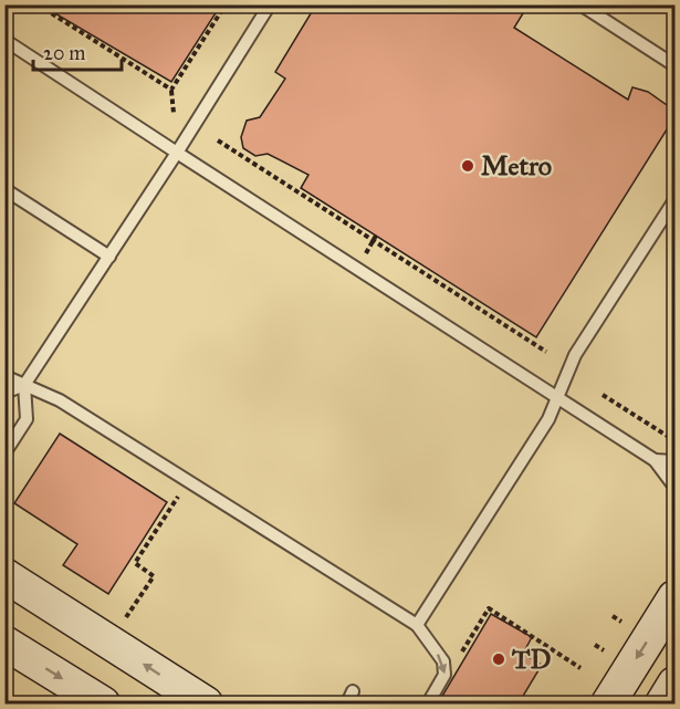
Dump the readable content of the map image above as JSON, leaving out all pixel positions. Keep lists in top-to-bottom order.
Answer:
{
  "places": ["Metro", "TD"],
  "scale_bar": "20 m"
}
